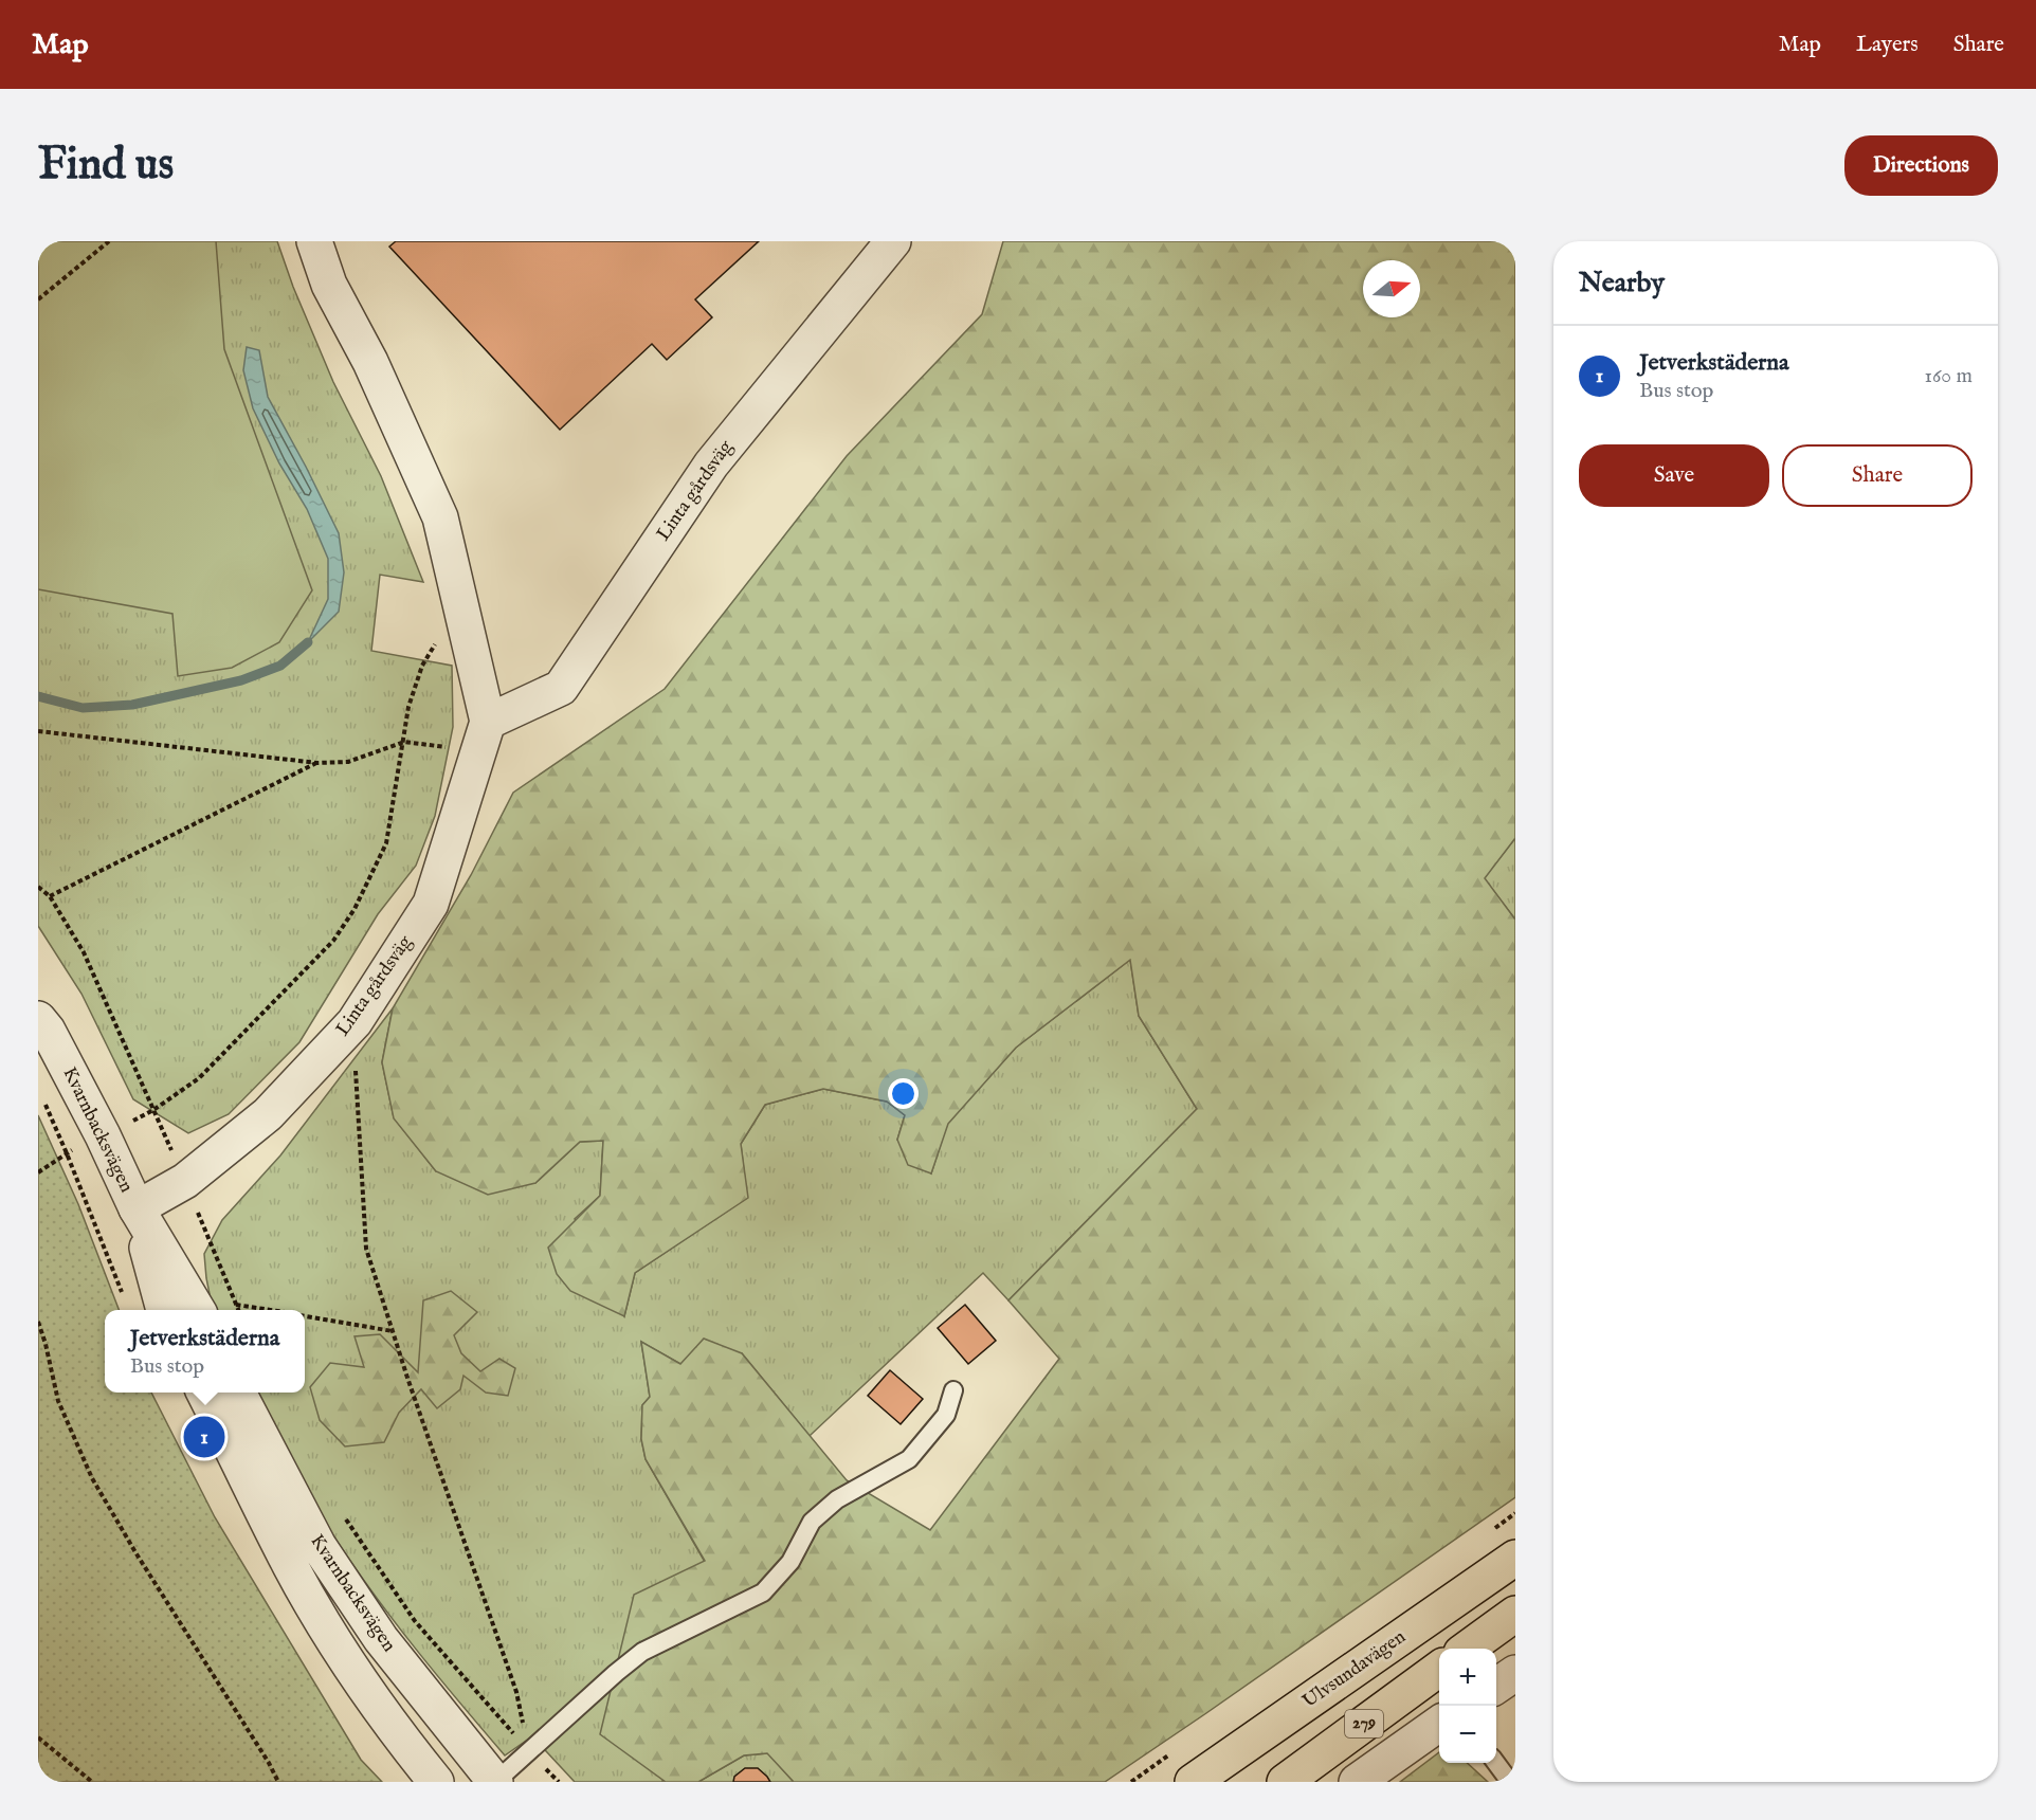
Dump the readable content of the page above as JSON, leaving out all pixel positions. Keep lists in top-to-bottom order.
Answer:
{
  "streets": {
    "main road": ["Ulvsundavägen", "279"],
    "street": ["Linta gårdsväg", "Kvarnbacksvägen"]
  },
  "crossings": [
    ["Linta gårdsväg", "Kvarnbacksvägen"]
  ],
  "north": "right",
  "page": {
    "header": "Map",
    "nav": ["Map", "Layers", "Share"],
    "buttons": [
      "Directions",
      ["Save", "Share"]
    ],
    "title": "Find us",
    "heading": "Nearby",
    "list": [
      {
        "mark": "1",
        "name": "Jetverkstäderna",
        "note": "Bus stop",
        "value": "160 m"
      }
    ],
    "popup": ["Jetverkstäderna", "Bus stop"],
    "pins": "1",
    "map_buttons": ["+", "−"]
  }
}
